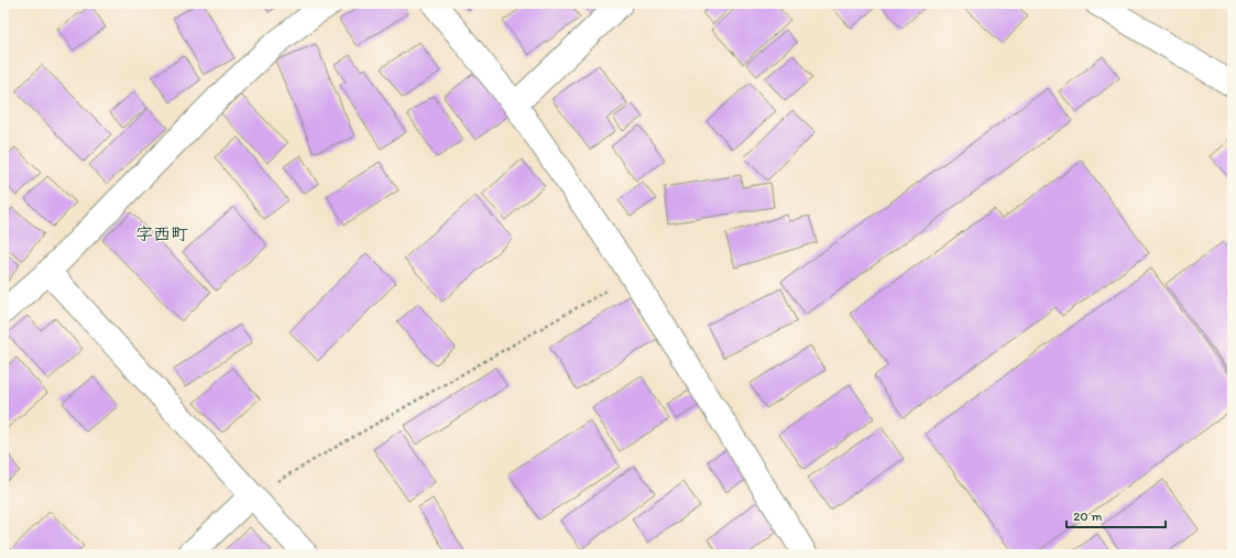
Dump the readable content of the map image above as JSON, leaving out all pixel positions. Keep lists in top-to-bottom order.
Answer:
{
  "districts": ["字西町"],
  "scale_bar": "20 m"
}
